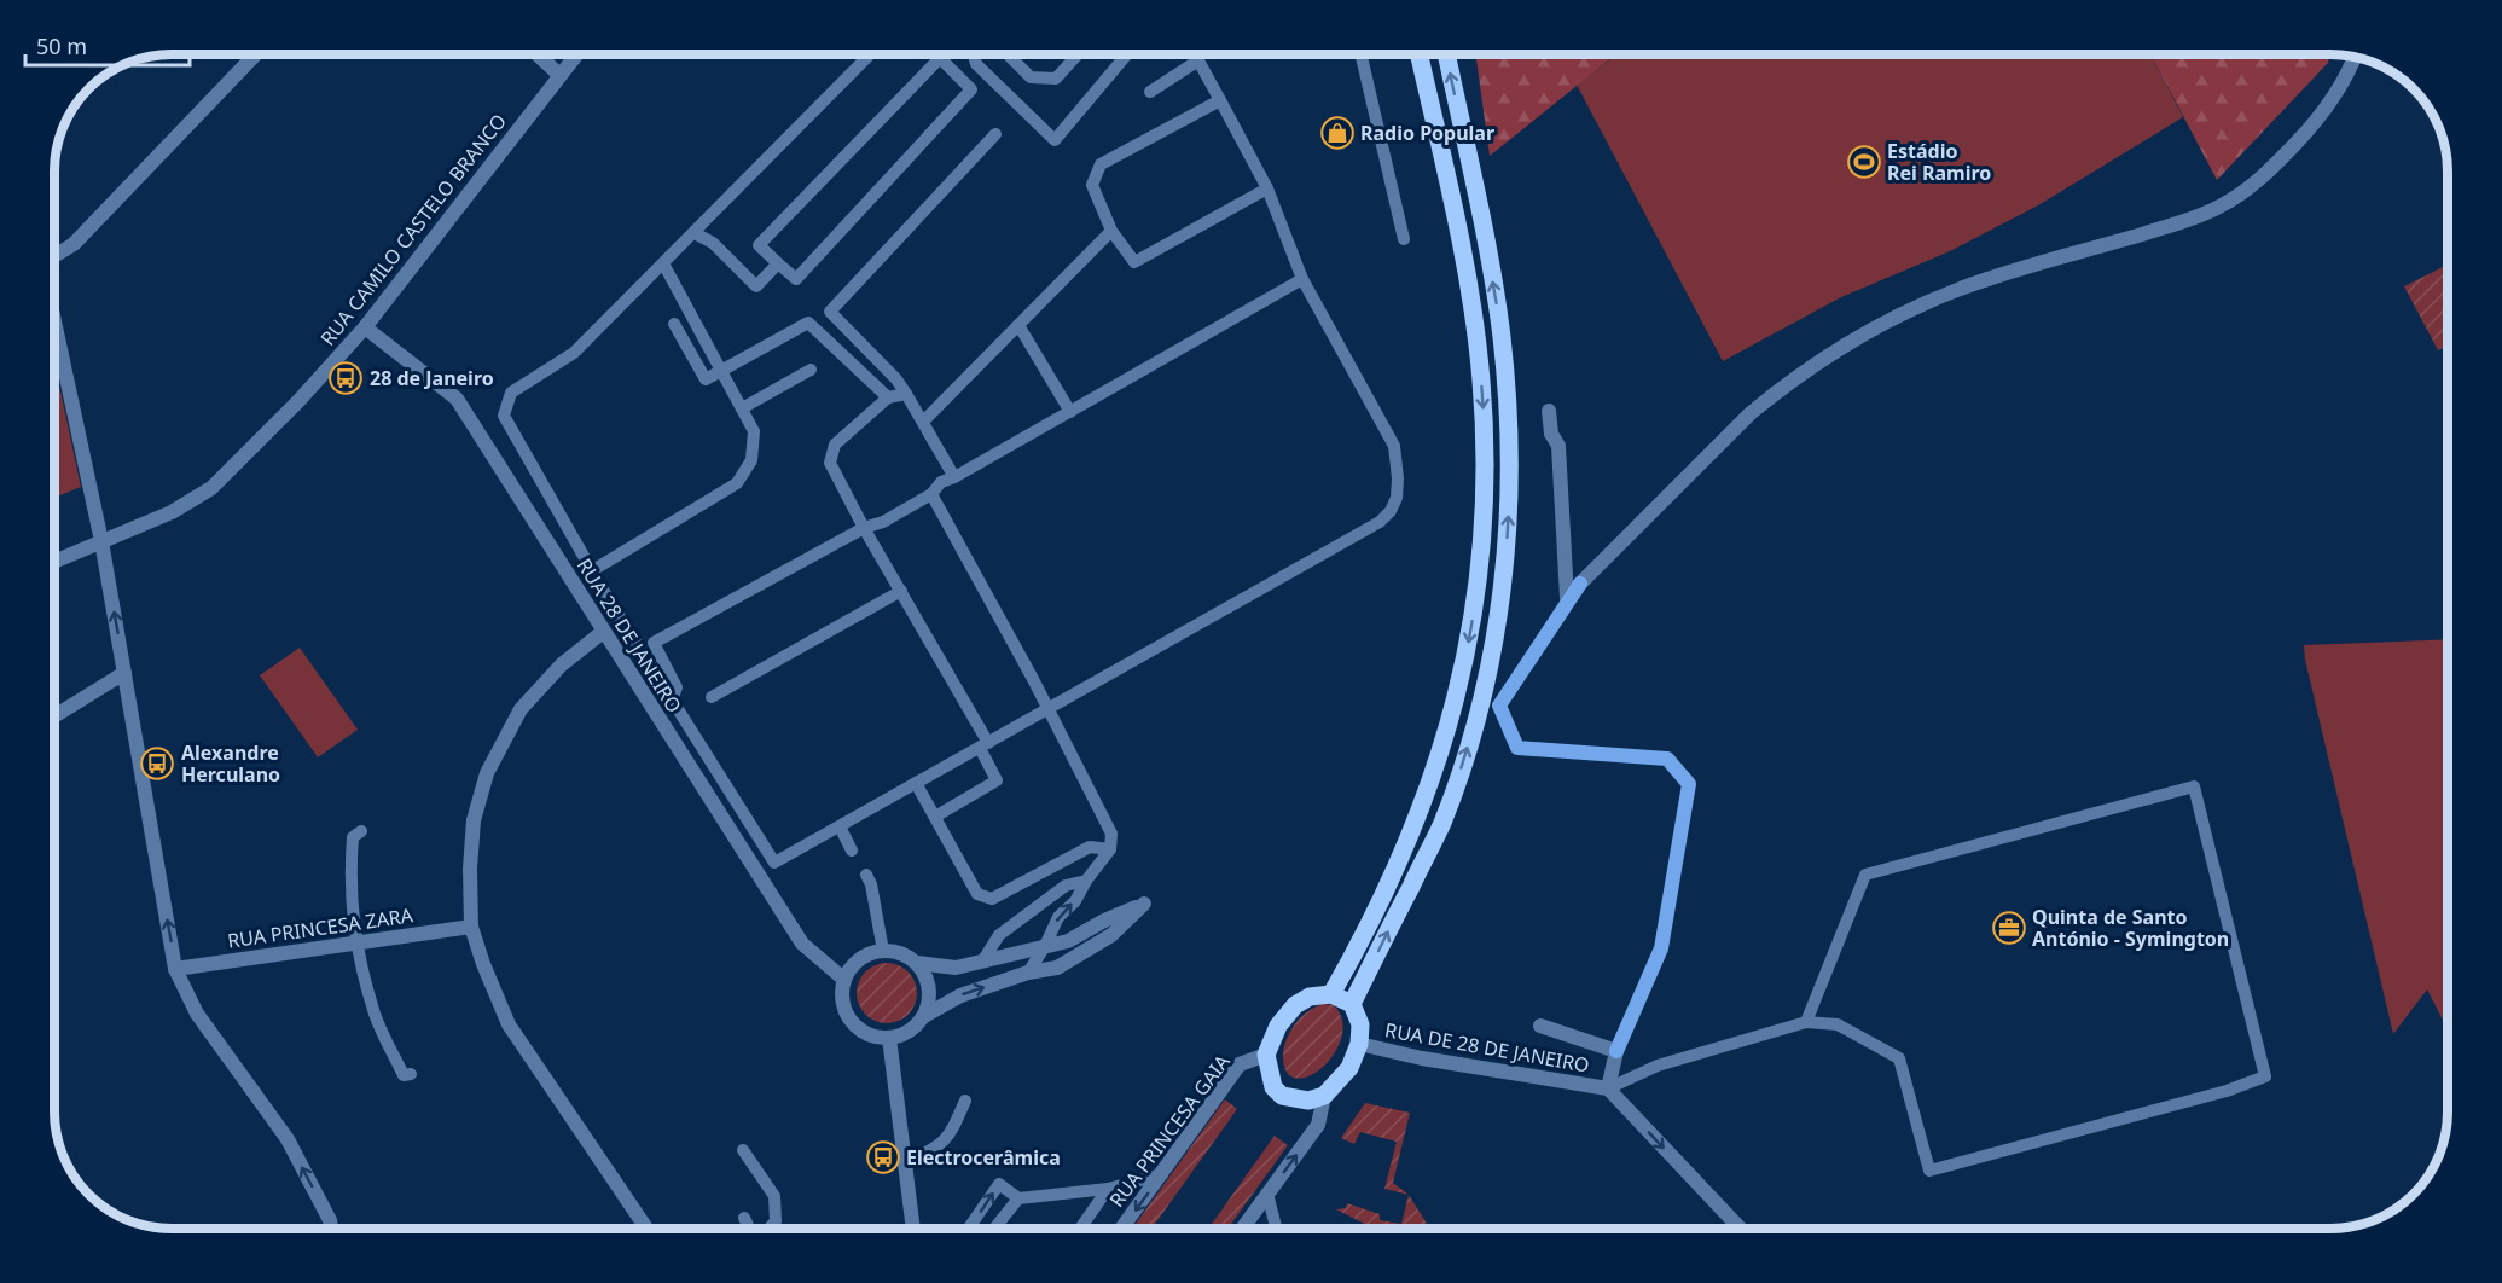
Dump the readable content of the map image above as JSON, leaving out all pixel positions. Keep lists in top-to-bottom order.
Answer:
{
  "streets": {
    "street": [
      "RUA CAMILO CASTELO BRANCO",
      "RUA 28 DE JANEIRO",
      "RUA PRINCESA ZARA",
      "RUA DE 28 DE JANEIRO",
      "RUA PRINCESA GAIA"
    ]
  },
  "crossings": [
    ["RUA CAMILO CASTELO BRANCO", "RUA 28 DE JANEIRO"],
    ["RUA DE 28 DE JANEIRO", "RUA PRINCESA GAIA"]
  ],
  "places": {
    "shop": ["Radio Popular"],
    "sports": ["Estádio Rei Ramiro"],
    "bus stop": ["28 de Janeiro", "Alexandre Herculano", "Electrocerâmica"],
    "office": ["Quinta de Santo António - Symington"]
  },
  "scale_bar": "50 m"
}
